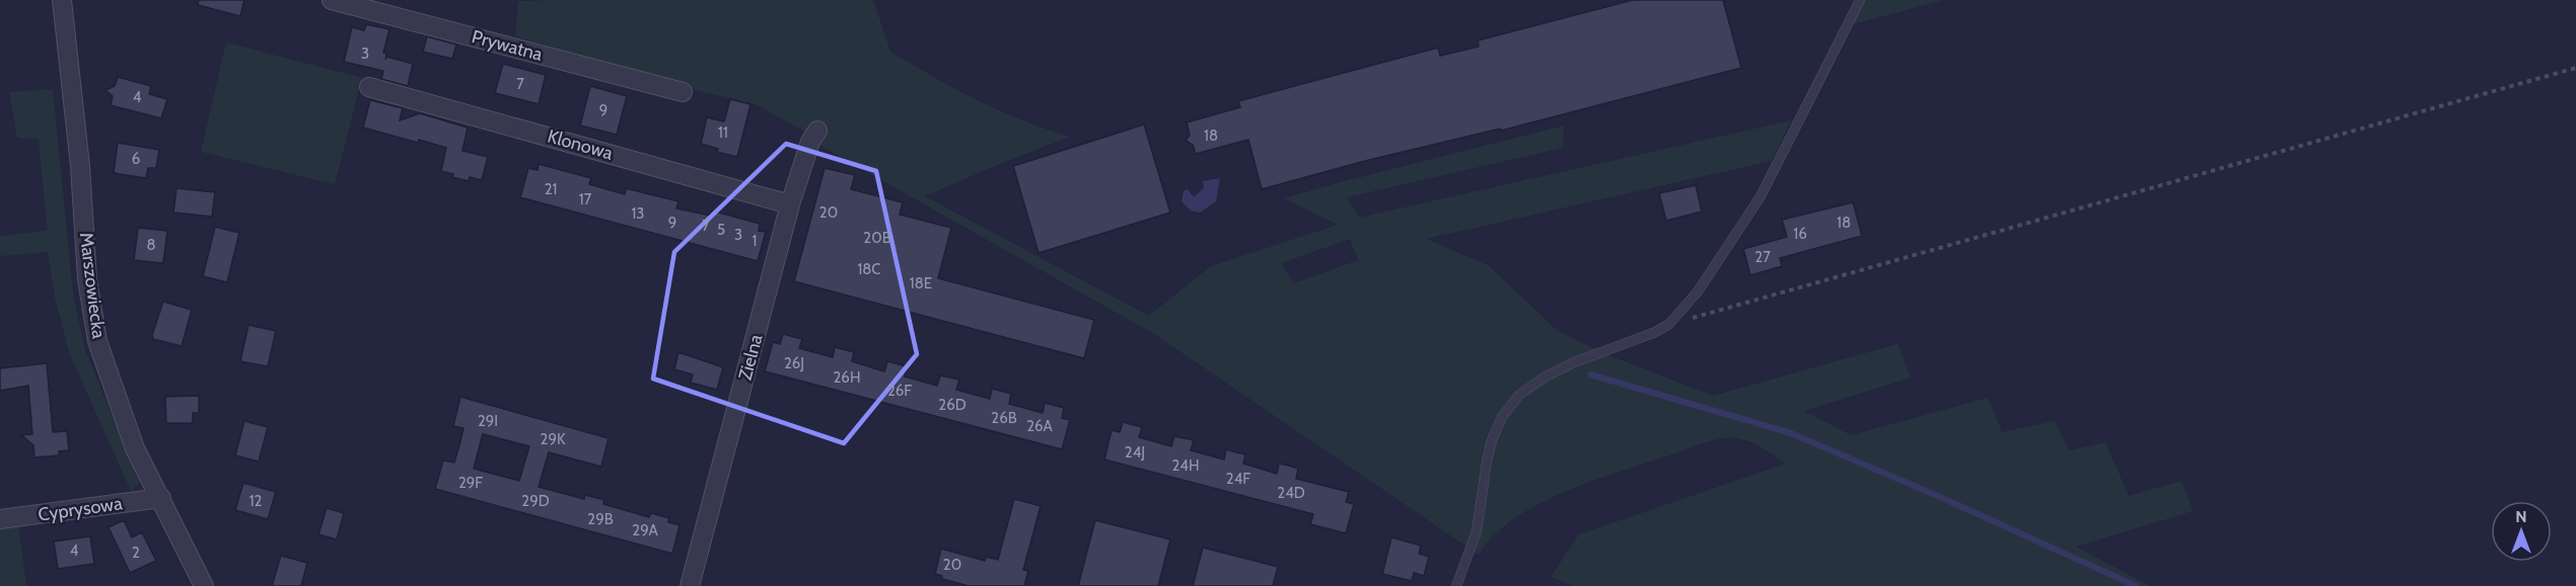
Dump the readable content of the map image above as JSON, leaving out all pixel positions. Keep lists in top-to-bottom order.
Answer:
{
  "streets": {
    "street": [
      "Prywatna",
      "Klonowa",
      "Marszowiecka",
      "Zielna",
      "Cyprysowa"
    ]
  },
  "crossings": [
    ["Klonowa", "Zielna"],
    ["Marszowiecka", "Cyprysowa"]
  ],
  "house_numbers": [
    "3",
    "7",
    "4",
    "9",
    "11",
    "18",
    "6",
    "21",
    "17",
    "20",
    "13",
    "9",
    "18",
    "7",
    "5",
    "16",
    "3",
    "20B",
    "1",
    "8",
    "27",
    "18C",
    "18E",
    "26J",
    "26H",
    "26F",
    "26D",
    "26B",
    "29I",
    "26A",
    "29K",
    "24J",
    "24H",
    "24F",
    "29F",
    "24D",
    "12",
    "29D",
    "29B",
    "29A",
    "4",
    "2",
    "20"
  ],
  "north": "top"
}
